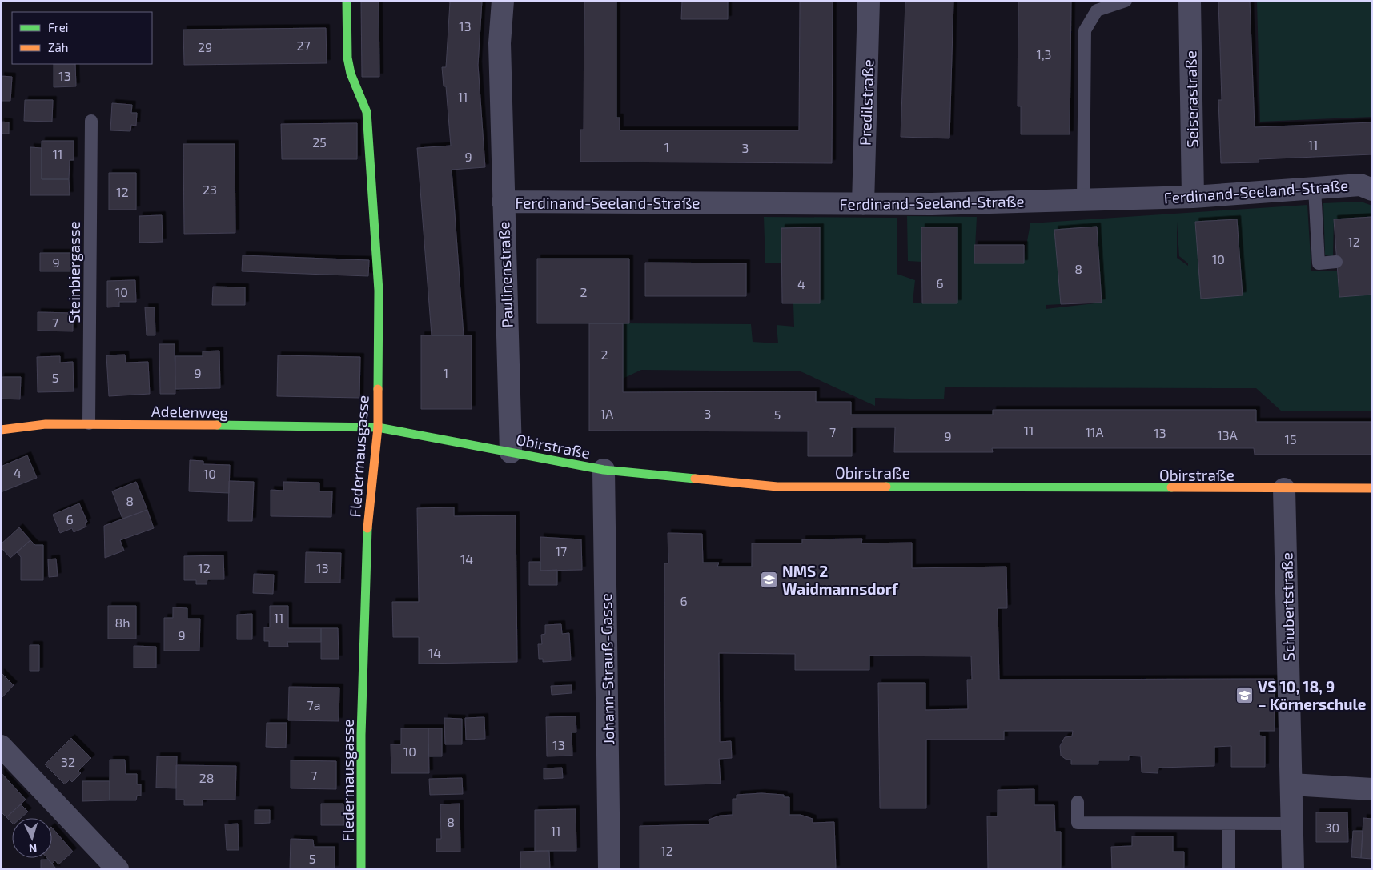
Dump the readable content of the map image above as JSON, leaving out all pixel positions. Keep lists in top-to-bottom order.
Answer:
{
  "streets": {
    "street": [
      "Seiserastraße",
      "Predilstraße",
      "Ferdinand-Seeland-Straße",
      "Paulinenstraße",
      "Adelenweg",
      "Obirstraße",
      "Fledermausgasse",
      "Schubertstraße",
      "Johann-Strauß-Gasse"
    ],
    "lane": ["Steinbiergasse"]
  },
  "crossings": [
    ["Seiserastraße", "Ferdinand-Seeland-Straße"],
    ["Predilstraße", "Ferdinand-Seeland-Straße"],
    ["Ferdinand-Seeland-Straße", "Paulinenstraße"],
    ["Steinbiergasse", "Adelenweg"],
    ["Paulinenstraße", "Obirstraße"],
    ["Adelenweg", "Obirstraße"],
    ["Adelenweg", "Fledermausgasse"],
    ["Obirstraße", "Fledermausgasse"],
    ["Obirstraße", "Schubertstraße"],
    ["Obirstraße", "Johann-Strauß-Gasse"]
  ],
  "places": {
    "school or university": ["NMS 2 Waidmannsdorf", "VS 10, 18, 9 – Körnerschule"]
  },
  "house_numbers": [
    "13",
    "27",
    "29",
    "1,3",
    "13",
    "11",
    "25",
    "11",
    "1",
    "3",
    "11",
    "9",
    "23",
    "12",
    "12",
    "10",
    "9",
    "8",
    "6",
    "4",
    "10",
    "2",
    "7",
    "2",
    "9",
    "1",
    "5",
    "1A",
    "3",
    "5",
    "11",
    "7",
    "11A",
    "13",
    "13A",
    "9",
    "15",
    "4",
    "10",
    "8",
    "6",
    "17",
    "14",
    "12",
    "13",
    "6",
    "11",
    "8h",
    "9",
    "14",
    "7a",
    "13",
    "10",
    "32",
    "7",
    "28",
    "8",
    "30",
    "11",
    "12",
    "5"
  ],
  "legend": ["Frei", "Zäh"],
  "north": "bottom"
}
